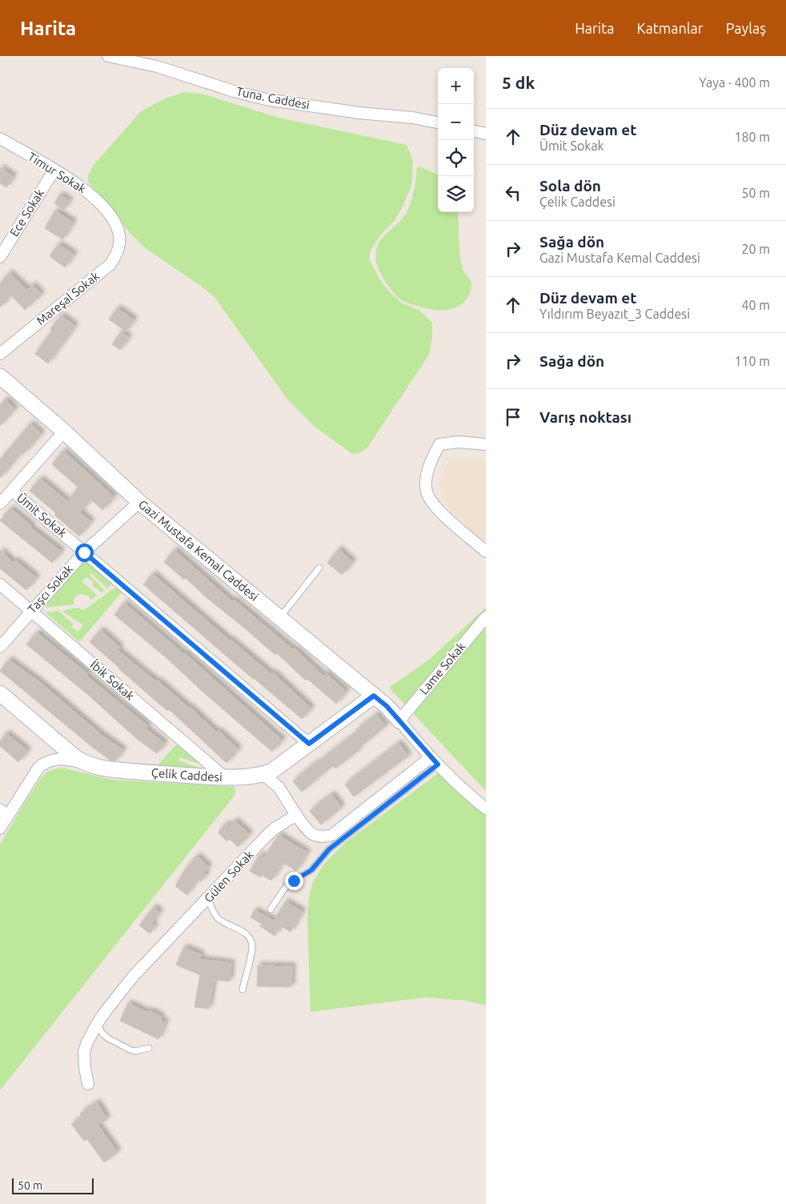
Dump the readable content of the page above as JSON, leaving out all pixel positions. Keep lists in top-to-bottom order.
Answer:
{
  "streets": {
    "street": [
      "Tuna. Caddesi",
      "Timur Sokak",
      "Ece Sokak",
      "Mareşal Sokak",
      "Ümit Sokak",
      "Gazi Mustafa Kemal Caddesi",
      "Taşcı Sokak",
      "Lame Sokak",
      "İbik Sokak",
      "Çelik Caddesi",
      "Gülen Sokak"
    ]
  },
  "crossings": [
    ["Timur Sokak", "Ece Sokak"],
    ["Timur Sokak", "Mareşal Sokak"],
    ["Ümit Sokak", "Taşcı Sokak"],
    ["Ümit Sokak", "Çelik Caddesi"],
    ["Gazi Mustafa Kemal Caddesi", "Taşcı Sokak"],
    ["Gazi Mustafa Kemal Caddesi", "Lame Sokak"],
    ["Gazi Mustafa Kemal Caddesi", "Çelik Caddesi"],
    ["Taşcı Sokak", "İbik Sokak"],
    ["İbik Sokak", "Çelik Caddesi"]
  ],
  "scale_bar": "50 m",
  "page": {
    "header": "Harita",
    "nav": ["Harita", "Katmanlar", "Paylaş"],
    "heading": ["5 dk", "Yaya · 400 m"],
    "map_buttons": ["+", "−"],
    "list": [
      ["Düz devam et", "Ümit Sokak", "180 m"],
      ["Sola dön", "Çelik Caddesi", "50 m"],
      ["Sağa dön", "Gazi Mustafa Kemal Caddesi", "20 m"],
      ["Düz devam et", "Yıldırım Beyazıt_3 Caddesi", "40 m"],
      ["Sağa dön", "110 m"],
      "Varış noktası"
    ],
    "scale": "50 m"
  }
}
